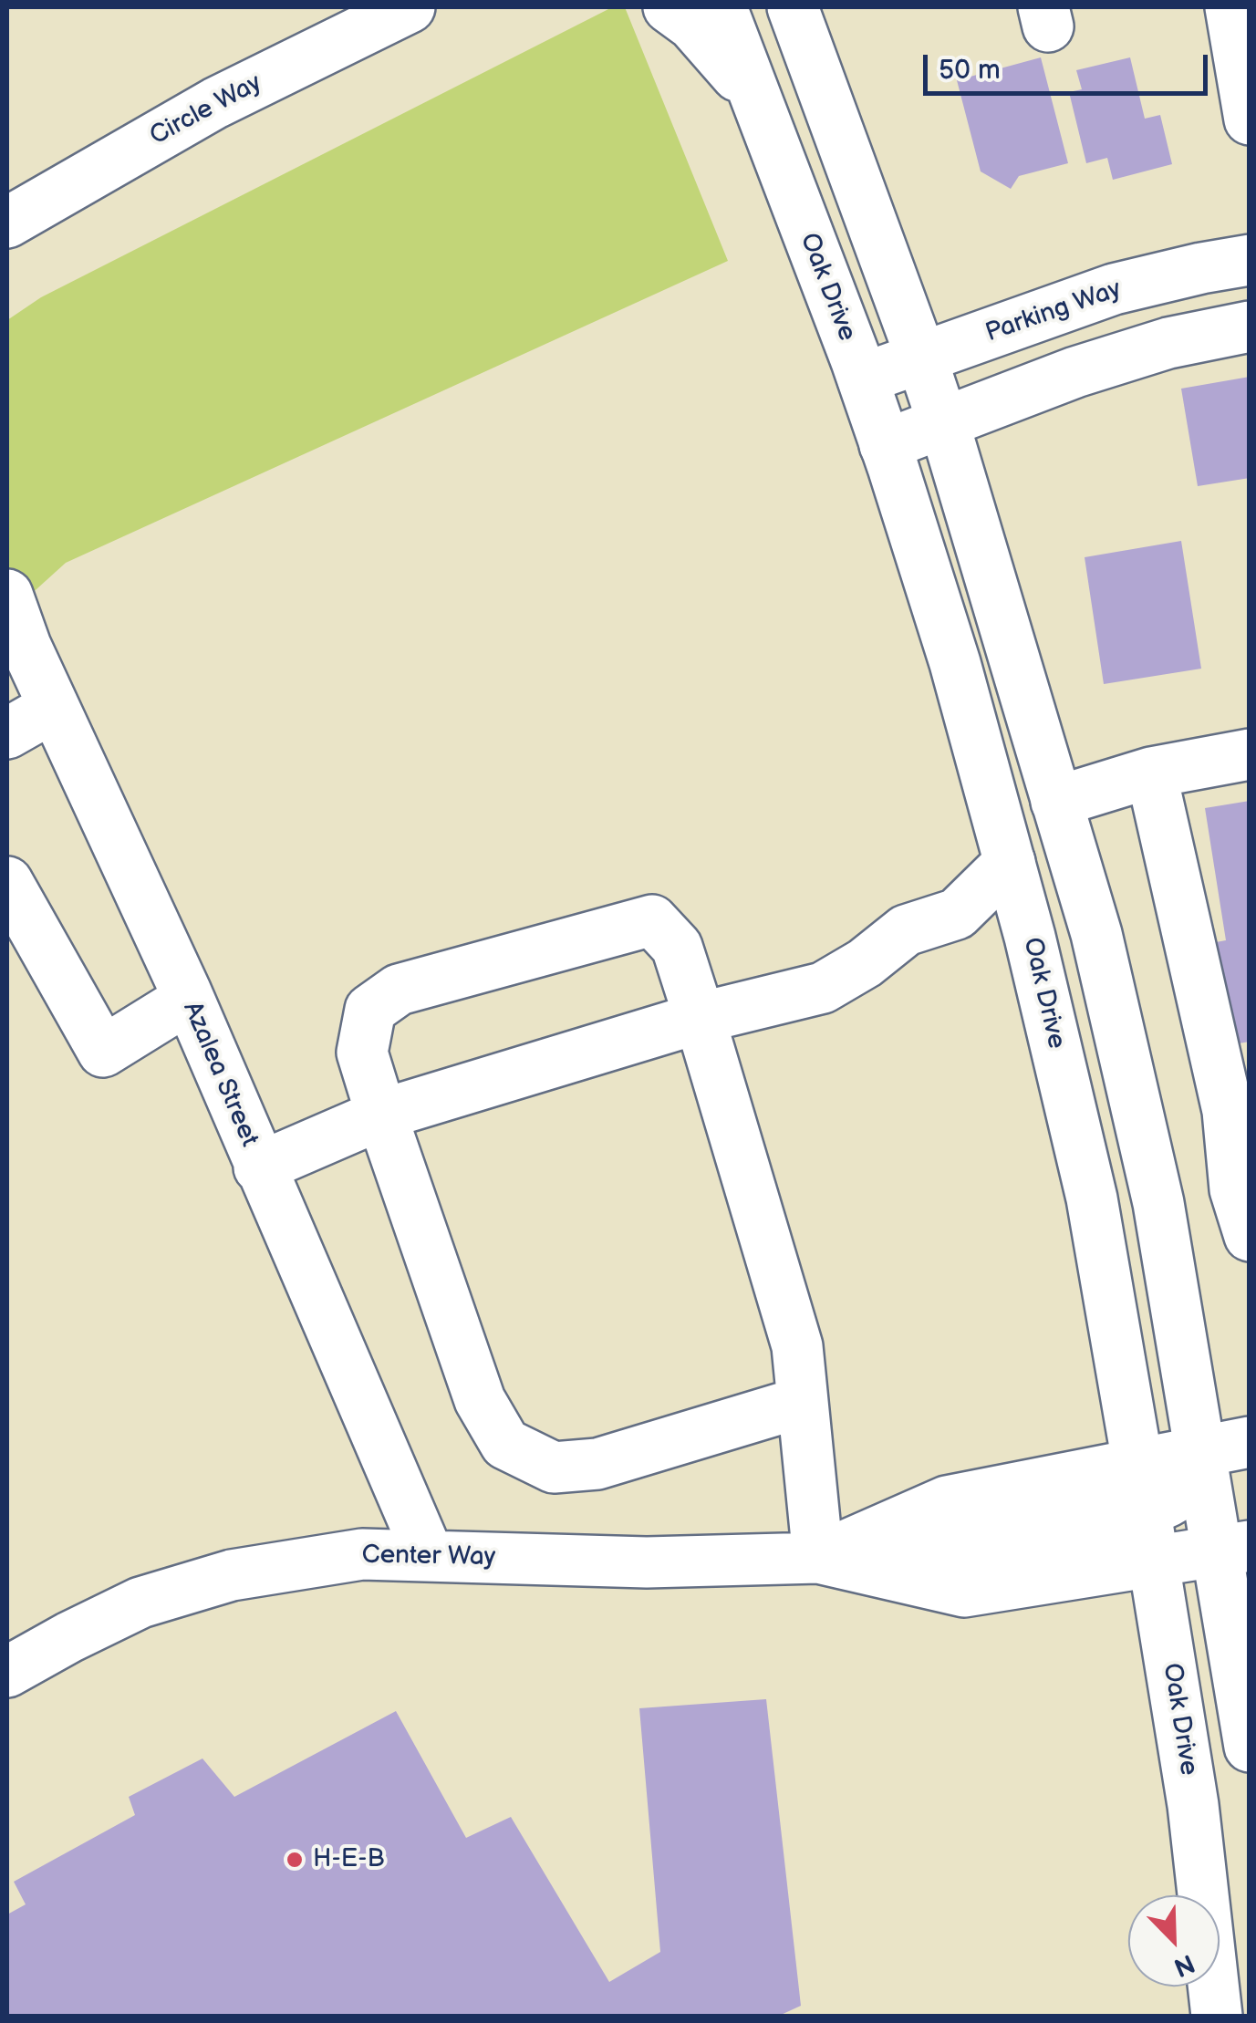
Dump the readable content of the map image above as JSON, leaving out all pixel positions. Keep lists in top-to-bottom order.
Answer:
{
  "streets": {
    "main road": [
      "Circle Way",
      "Oak Drive",
      "Parking Way",
      "Azalea Street",
      "Center Way"
    ]
  },
  "crossings": [
    ["Oak Drive", "Parking Way"],
    ["Oak Drive", "Center Way"],
    ["Azalea Street", "Center Way"]
  ],
  "places": ["H-E-B"],
  "scale_bar": "50 m",
  "north": "bottom right"
}
